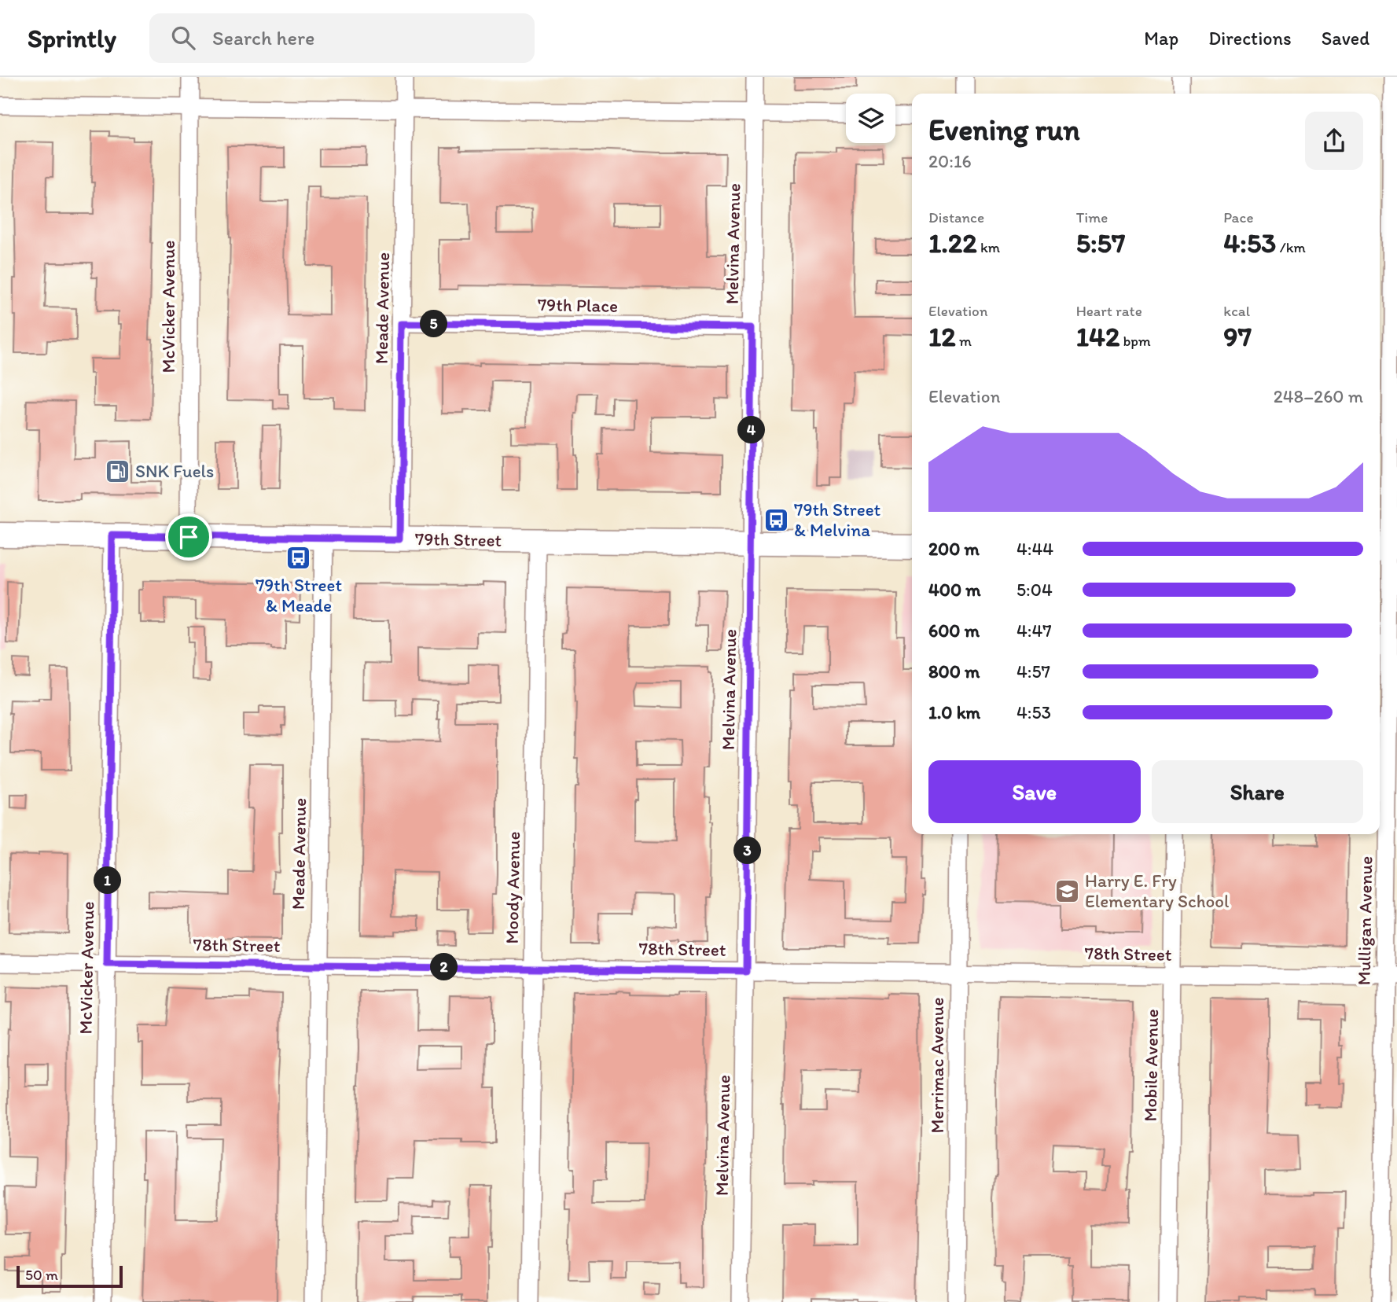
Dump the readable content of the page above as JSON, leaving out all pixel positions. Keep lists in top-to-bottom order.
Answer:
{
  "streets": {
    "main road": ["79th Street"],
    "street": [
      "Melvina Avenue",
      "79th Place",
      "McVicker Avenue",
      "Meade Avenue",
      "Moody Avenue",
      "Mulligan Avenue",
      "78th Street",
      "Merrimac Avenue",
      "Mobile Avenue"
    ]
  },
  "crossings": [
    ["Melvina Avenue", "79th Place"],
    ["Melvina Avenue", "79th Street"],
    ["Melvina Avenue", "78th Street"],
    ["79th Place", "Meade Avenue"],
    ["McVicker Avenue", "79th Street"],
    ["McVicker Avenue", "78th Street"],
    ["Meade Avenue", "79th Street"],
    ["Meade Avenue", "78th Street"],
    ["79th Street", "Moody Avenue"],
    ["Moody Avenue", "78th Street"],
    ["Mulligan Avenue", "78th Street"],
    ["78th Street", "Merrimac Avenue"],
    ["78th Street", "Mobile Avenue"]
  ],
  "places": {
    "fuel station": ["SNK Fuels"],
    "bus stop": ["79th Street & Melvina", "79th Street & Meade"],
    "school or university": ["Harry E. Fry Elementary School"]
  },
  "scale_bar": "50 m",
  "page": {
    "header": "Sprintly",
    "search": "Search here",
    "nav": ["Map", "Directions", "Saved"],
    "heading": ["Evening run", "20:16"],
    "stats": [
      ["Distance", "1.22 km"],
      ["Time", "5:57"],
      ["Pace", "4:53 /km"],
      ["Elevation", "12 m"],
      ["Heart rate", "142 bpm"],
      ["kcal", "97"]
    ],
    "pins": [
      "5",
      "4",
      "3",
      "1",
      "2"
    ],
    "chart": ["Elevation", "248–260 m"],
    "list": [
      {
        "name": "200 m",
        "note": "4:44"
      },
      {
        "name": "400 m",
        "note": "5:04"
      },
      {
        "name": "600 m",
        "note": "4:47"
      },
      {
        "name": "800 m",
        "note": "4:57"
      },
      {
        "name": "1.0 km",
        "note": "4:53"
      }
    ],
    "buttons": ["Save", "Share"],
    "scale": "50 m"
  }
}
